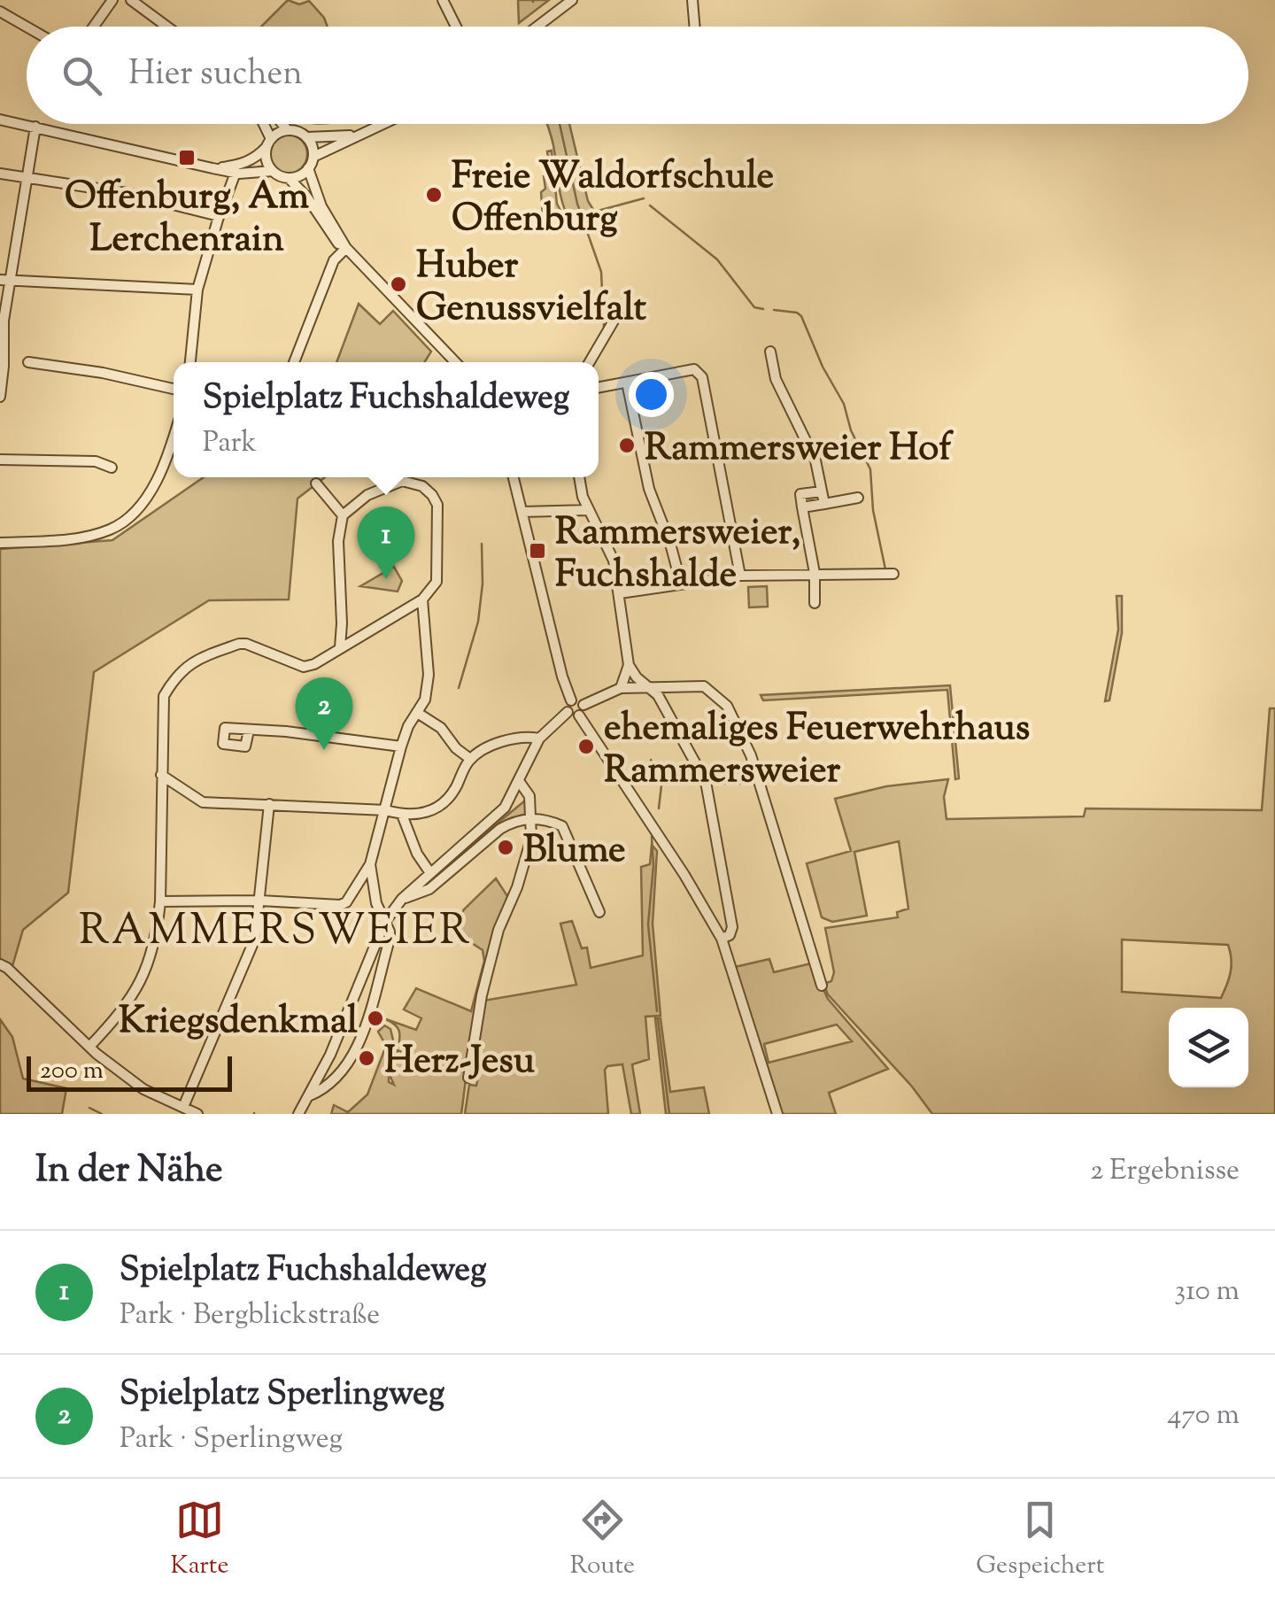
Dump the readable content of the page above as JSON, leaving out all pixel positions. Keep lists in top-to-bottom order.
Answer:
{
  "districts": ["RAMMERSWEIER"],
  "places": {
    "transit": ["Offenburg, Am Lerchenrain", "Rammersweier, Fuchshalde"],
    "other": [
      "Freie Waldorfschule Offenburg",
      "Huber Genussvielfalt",
      "Rammersweier Hof",
      "ehemaliges Feuerwehrhaus Rammersweier",
      "Blume",
      "Kriegsdenkmal",
      "Herz-Jesu"
    ]
  },
  "scale_bar": "200 m",
  "page": {
    "search": "Hier suchen",
    "popup": ["Spielplatz Fuchshaldeweg", "Park"],
    "pins": ["1", "2"],
    "scale": "200 m",
    "heading": ["In der Nähe", "2 Ergebnisse"],
    "list": [
      {
        "mark": "1",
        "name": "Spielplatz Fuchshaldeweg",
        "note": "Park · Bergblickstraße",
        "value": "310 m"
      },
      {
        "mark": "2",
        "name": "Spielplatz Sperlingweg",
        "note": "Park · Sperlingweg",
        "value": "470 m"
      }
    ],
    "nav": ["Karte", "Route", "Gespeichert"]
  }
}
